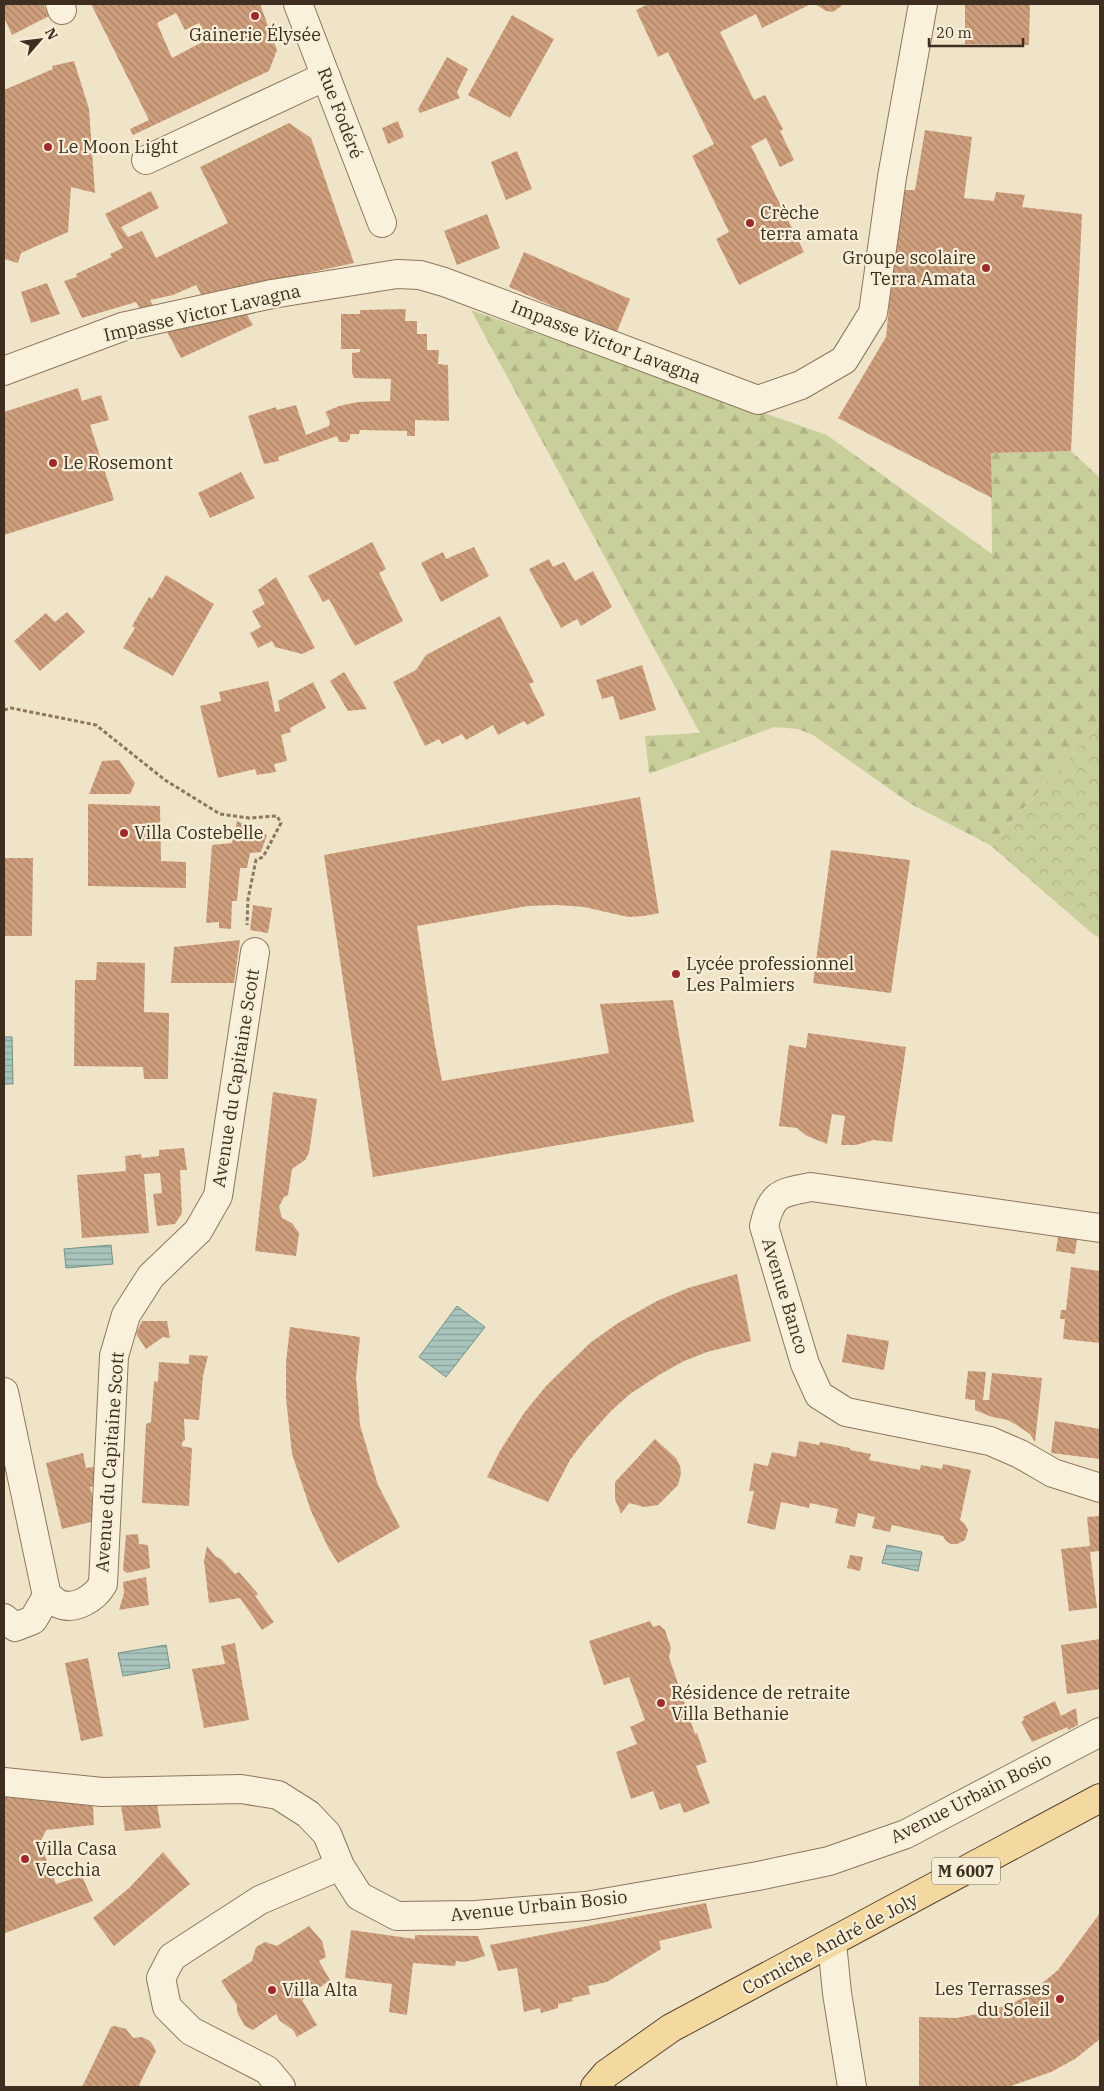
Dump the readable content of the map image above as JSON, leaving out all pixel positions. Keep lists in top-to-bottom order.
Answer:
{
  "streets": {
    "main road": ["M 6007", "Corniche André de Joly"],
    "street": [
      "Rue Fodéré",
      "Impasse Victor Lavagna",
      "Avenue du Capitaine Scott",
      "Avenue Banco",
      "Avenue Urbain Bosio"
    ]
  },
  "places": [
    "Gainerie Élysée",
    "Le Moon Light",
    "Crèche terra amata",
    "Groupe scolaire Terra Amata",
    "Le Rosemont",
    "Villa Costebelle",
    "Lycée professionnel Les Palmiers",
    "Résidence de retraite Villa Bethanie",
    "Villa Casa Vecchia",
    "Villa Alta",
    "Les Terrasses du Soleil"
  ],
  "scale_bar": "20 m",
  "north": "top right"
}
